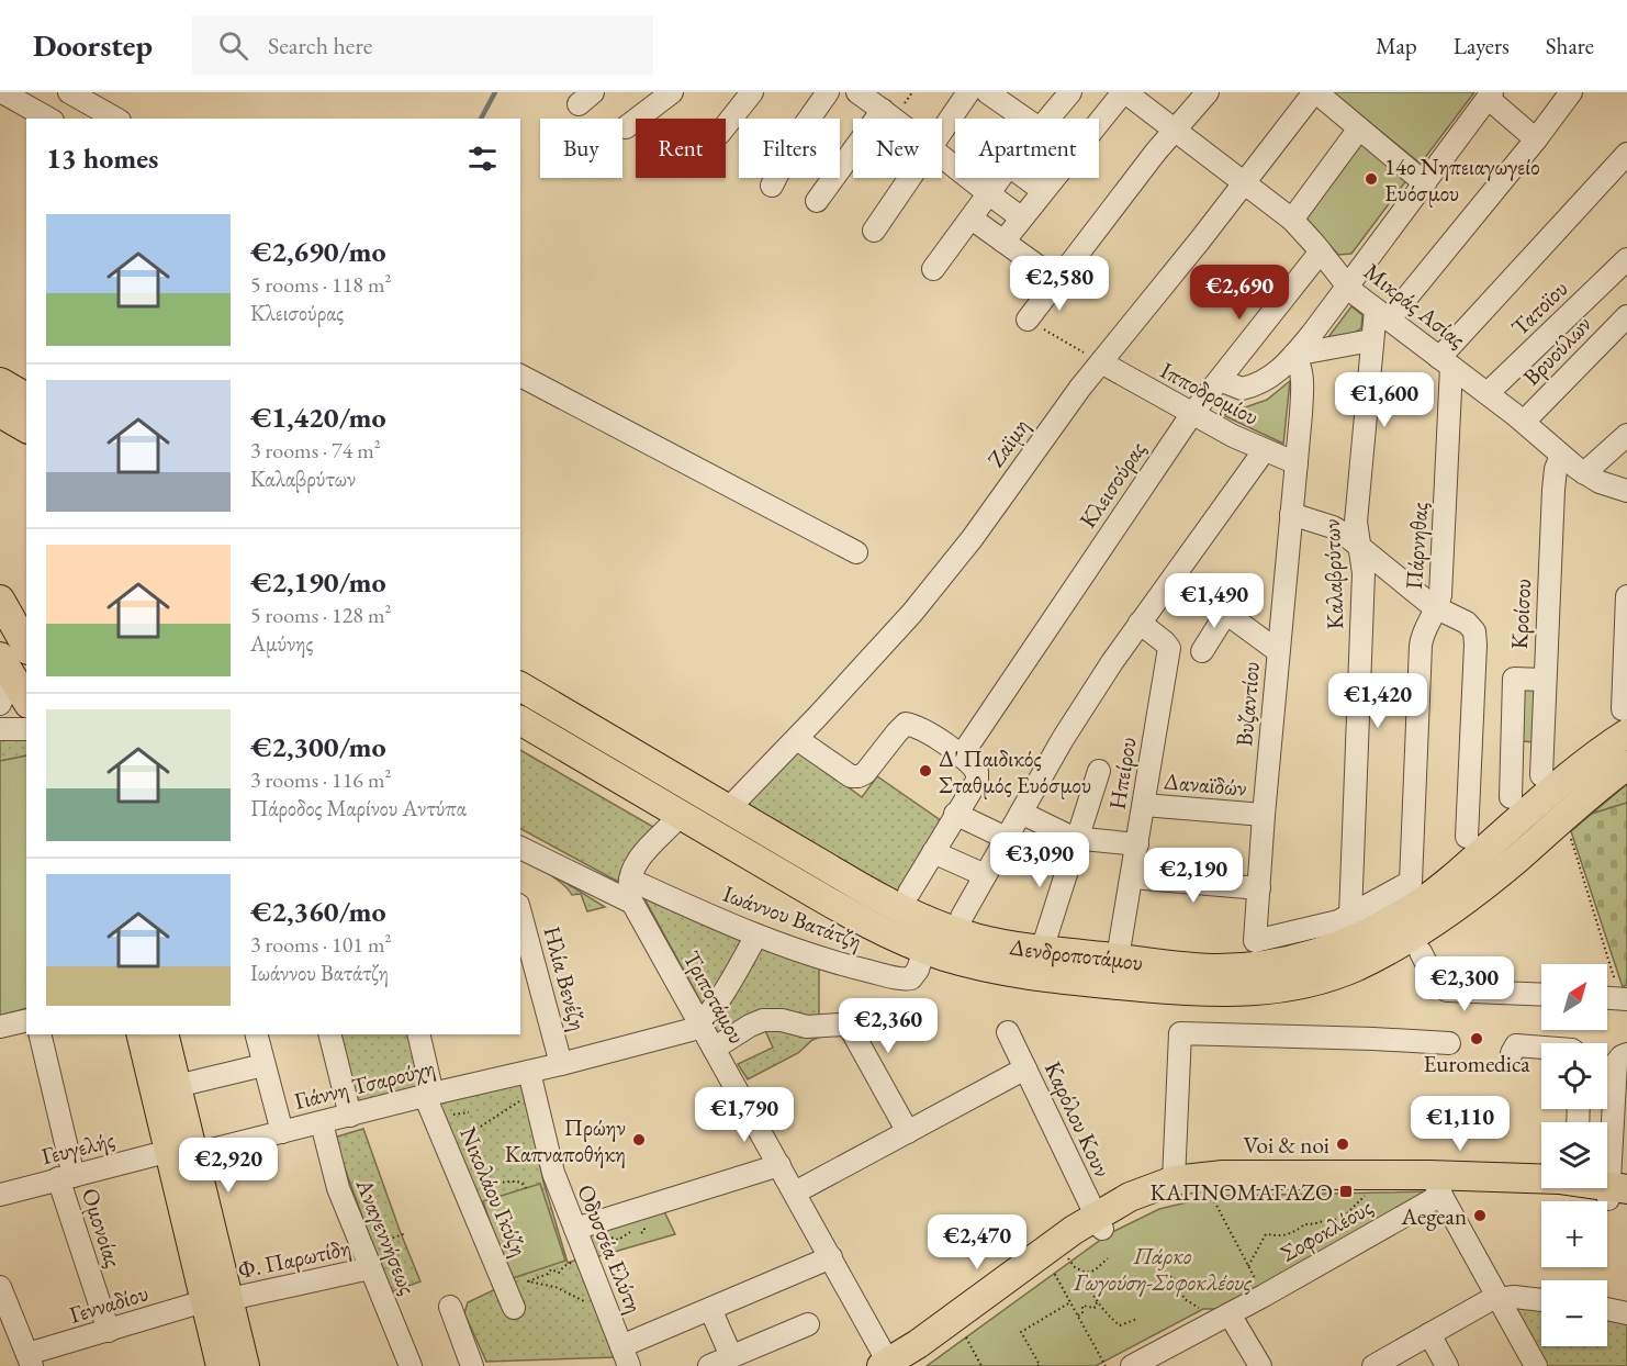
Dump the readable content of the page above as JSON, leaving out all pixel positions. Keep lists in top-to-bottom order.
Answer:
{
  "streets": {
    "main road": ["Δενδροποτάμου"],
    "street": [
      "Μικράς Ασίας",
      "Τατοϊου",
      "Βρυούλων",
      "Ιπποδρομίου",
      "Ζαϊμη",
      "Κλεισούρας",
      "Πάρνηθας",
      "Καλαβρύτων",
      "Κροίσου",
      "Βυζαντίου",
      "Ηπείρου",
      "Δαναϊδών",
      "Ιωάννου Βατάτζη",
      "Ηλία Βενέζη",
      "Τριποτάμου",
      "Γιάννη Τσαρούχη",
      "Καρόλου Κουν",
      "Γευγελής",
      "Νικολάου Γκύζη",
      "Ομονοίας",
      "Σοφοκλέους",
      "Αναγεννήσεως",
      "Οδυσσέα Ελύτη",
      "Φ. Παρωτίδη",
      "Γενναδίου"
    ]
  },
  "crossings": [
    ["Μικράς Ασίας", "Τατοϊου"],
    ["Μικράς Ασίας", "Βρυούλων"],
    ["Μικράς Ασίας", "Ζαϊμη"],
    ["Μικράς Ασίας", "Κλεισούρας"],
    ["Μικράς Ασίας", "Πάρνηθας"],
    ["Μικράς Ασίας", "Καλαβρύτων"],
    ["Μικράς Ασίας", "Κροίσου"],
    ["Ιπποδρομίου", "Ζαϊμη"],
    ["Ιπποδρομίου", "Κλεισούρας"],
    ["Ιπποδρομίου", "Βυζαντίου"],
    ["Ζαϊμη", "Δενδροποτάμου"],
    ["Πάρνηθας", "Καλαβρύτων"],
    ["Πάρνηθας", "Βυζαντίου"],
    ["Καλαβρύτων", "Βυζαντίου"],
    ["Βυζαντίου", "Δαναϊδών"],
    ["Ηπείρου", "Δαναϊδών"],
    ["Ιωάννου Βατάτζη", "Δενδροποτάμου"],
    ["Ηλία Βενέζη", "Γιάννη Τσαρούχη"],
    ["Τριποτάμου", "Γιάννη Τσαρούχη"],
    ["Γιάννη Τσαρούχη", "Γευγελής"],
    ["Γιάννη Τσαρούχη", "Νικολάου Γκύζη"],
    ["Γιάννη Τσαρούχη", "Αναγεννήσεως"],
    ["Γιάννη Τσαρούχη", "Οδυσσέα Ελύτη"],
    ["Γευγελής", "Ομονοίας"],
    ["Ομονοίας", "Γενναδίου"],
    ["Αναγεννήσεως", "Φ. Παρωτίδη"],
    ["Φ. Παρωτίδη", "Γενναδίου"]
  ],
  "parks": ["Πάρκο Γωγούση-Σοφοκλέους"],
  "places": {
    "other": [
      "14ο Νηπειαγωγείο Ευόσμου",
      "Δ' Παιδικός Σταθμός Ευόσμου",
      "Euromedica",
      "Πρώην Καπναποθήκη",
      "Voi & noi",
      "Aegean"
    ],
    "transit": ["ΚΑΠΝΟΜΑΓΑΖΟ"]
  },
  "north": "top right",
  "page": {
    "header": "Doorstep",
    "search": "Search here",
    "nav": ["Map", "Layers", "Share"],
    "chip": [
      "Buy",
      "Rent",
      "Filters",
      "New",
      "Apartment"
    ],
    "heading": "13 homes",
    "list": [
      {
        "name": "€2,690/mo",
        "note": "5 rooms · 118 m² · Κλεισούρας"
      },
      {
        "name": "€1,420/mo",
        "note": "3 rooms · 74 m² · Καλαβρύτων"
      },
      {
        "name": "€2,190/mo",
        "note": "5 rooms · 128 m² · Αμύνης"
      },
      {
        "name": "€2,300/mo",
        "note": "3 rooms · 116 m² · Πάροδος Μαρίνου Αντύπα"
      },
      {
        "name": "€2,360/mo",
        "note": "3 rooms · 101 m² · Ιωάννου Βατάτζη"
      }
    ],
    "price": [
      "€2,580",
      "€2,690",
      "€1,600",
      "€1,490",
      "€1,420",
      "€3,090",
      "€2,190",
      "€2,300",
      "€2,360",
      "€1,790",
      "€1,110",
      "€2,920",
      "€2,470"
    ],
    "map_buttons": ["+", "−"]
  }
}
